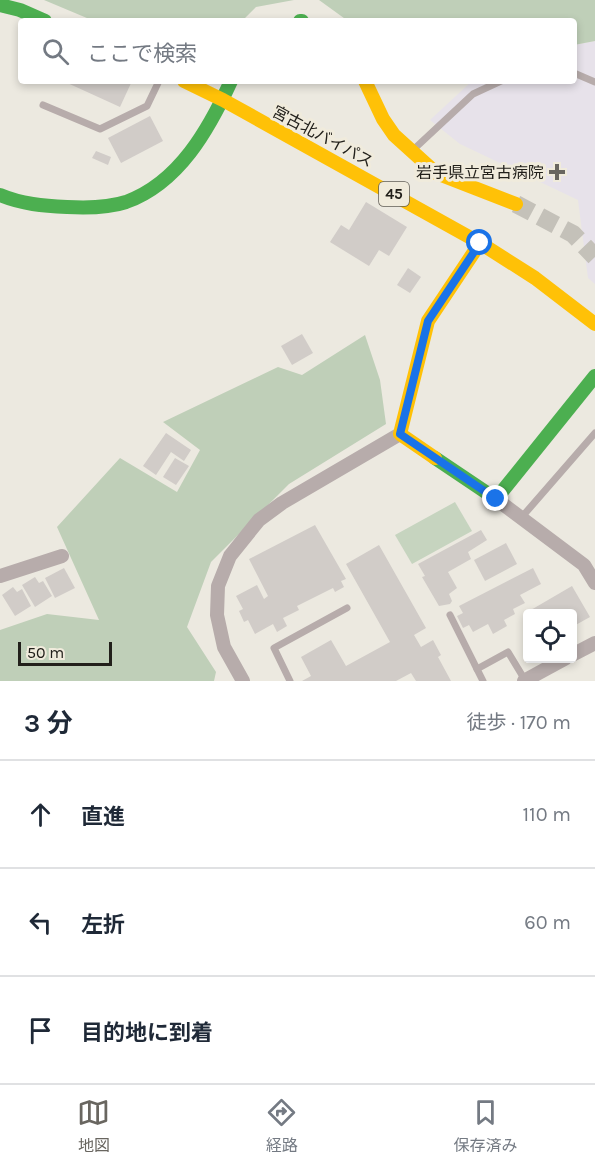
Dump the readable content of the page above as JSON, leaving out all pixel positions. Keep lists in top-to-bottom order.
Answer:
{
  "streets": {
    "main road": ["宮古北バイパス", "45"]
  },
  "places": {
    "health": ["岩手県立宮古病院"]
  },
  "scale_bar": "50 m",
  "page": {
    "search": "ここで検索",
    "scale": "50 m",
    "heading": ["3 分", "徒歩 · 170 m"],
    "list": [
      ["直進", "110 m"],
      ["左折", "60 m"],
      "目的地に到着"
    ],
    "nav": ["地図", "経路", "保存済み"]
  }
}
